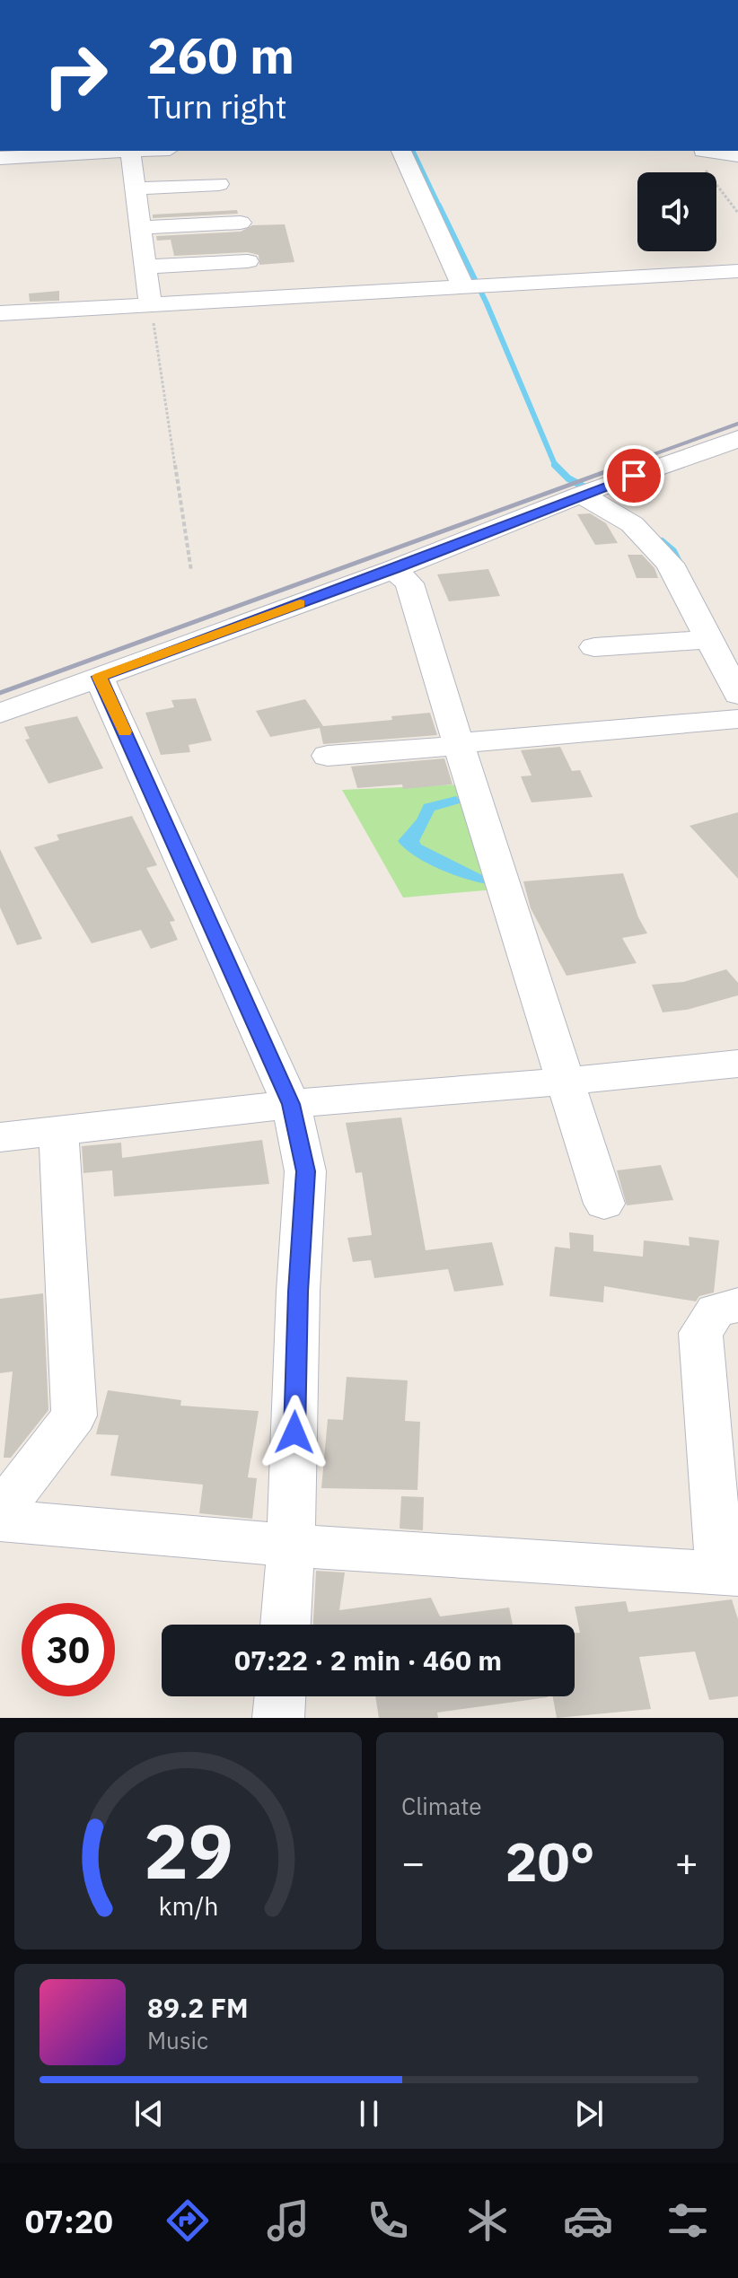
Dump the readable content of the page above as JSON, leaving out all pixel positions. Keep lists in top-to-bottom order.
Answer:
{
  "page": {
    "turn": ["260 m", "Turn right"],
    "limit": "30",
    "trip": "07:22 · 2 min · 460 m",
    "tile": "Climate",
    "heat": ["−", "20°", "+"],
    "song": ["89.2 FM", "Music"],
    "tabs": "07:20",
    "gauge": ["29", "km/h"]
  }
}
